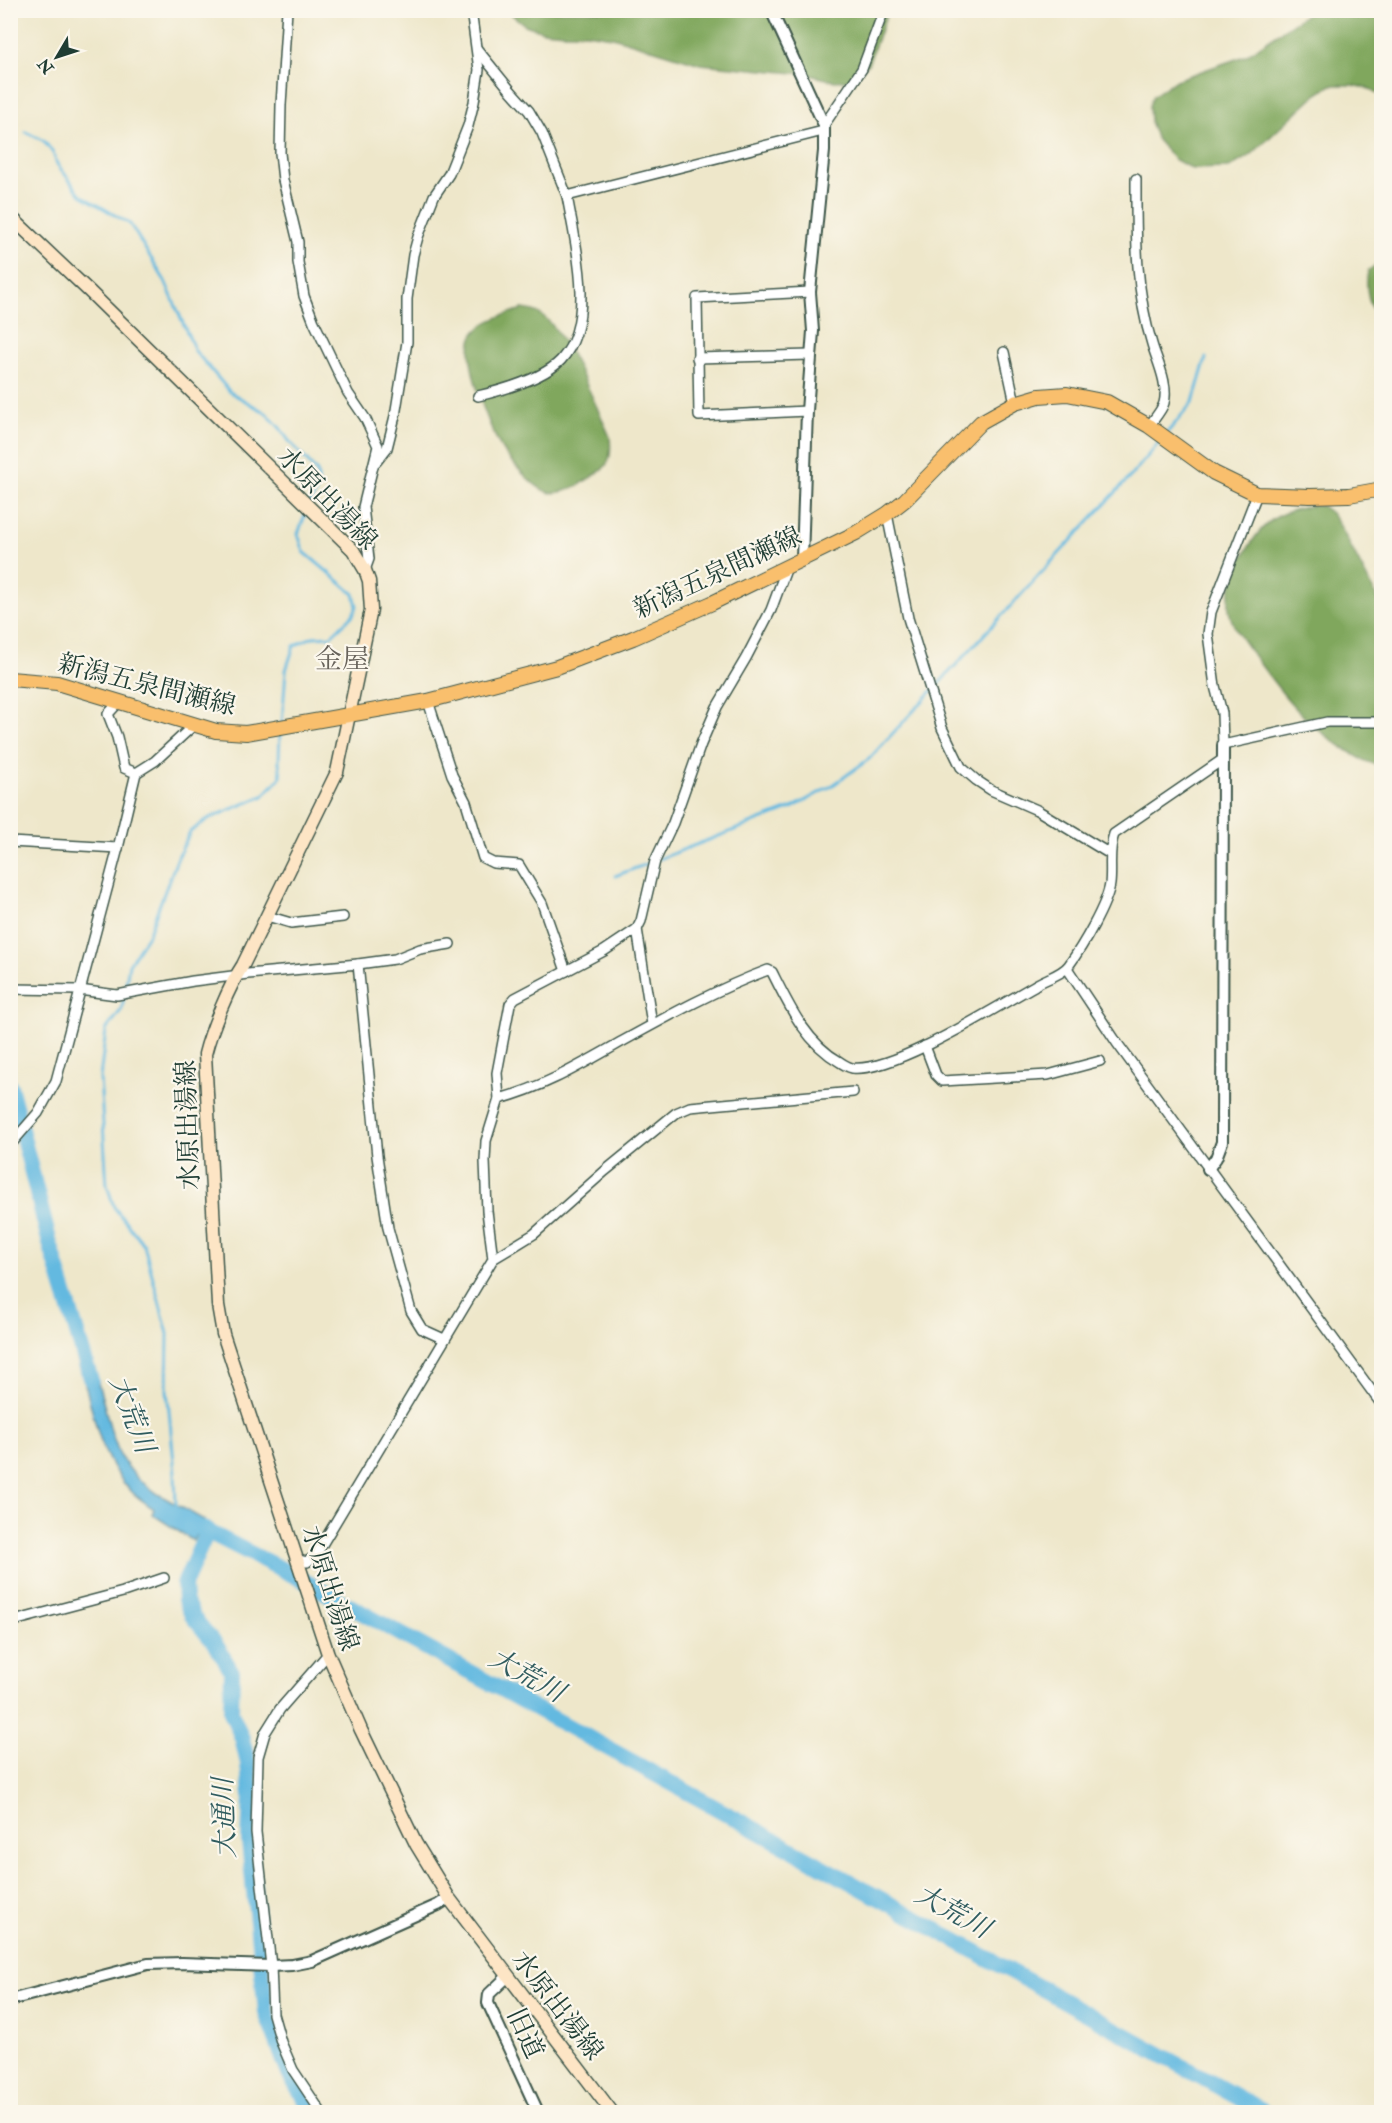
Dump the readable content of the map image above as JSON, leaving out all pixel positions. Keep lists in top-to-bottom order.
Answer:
{
  "streets": {
    "main road": ["水原出湯線", "新潟五泉間瀬線"],
    "street": ["旧道"]
  },
  "crossings": [
    ["水原出湯線", "新潟五泉間瀬線"],
    ["水原出湯線", "旧道"]
  ],
  "districts": ["金屋"],
  "water": ["大荒川", "大通川"],
  "north": "bottom left"
}
